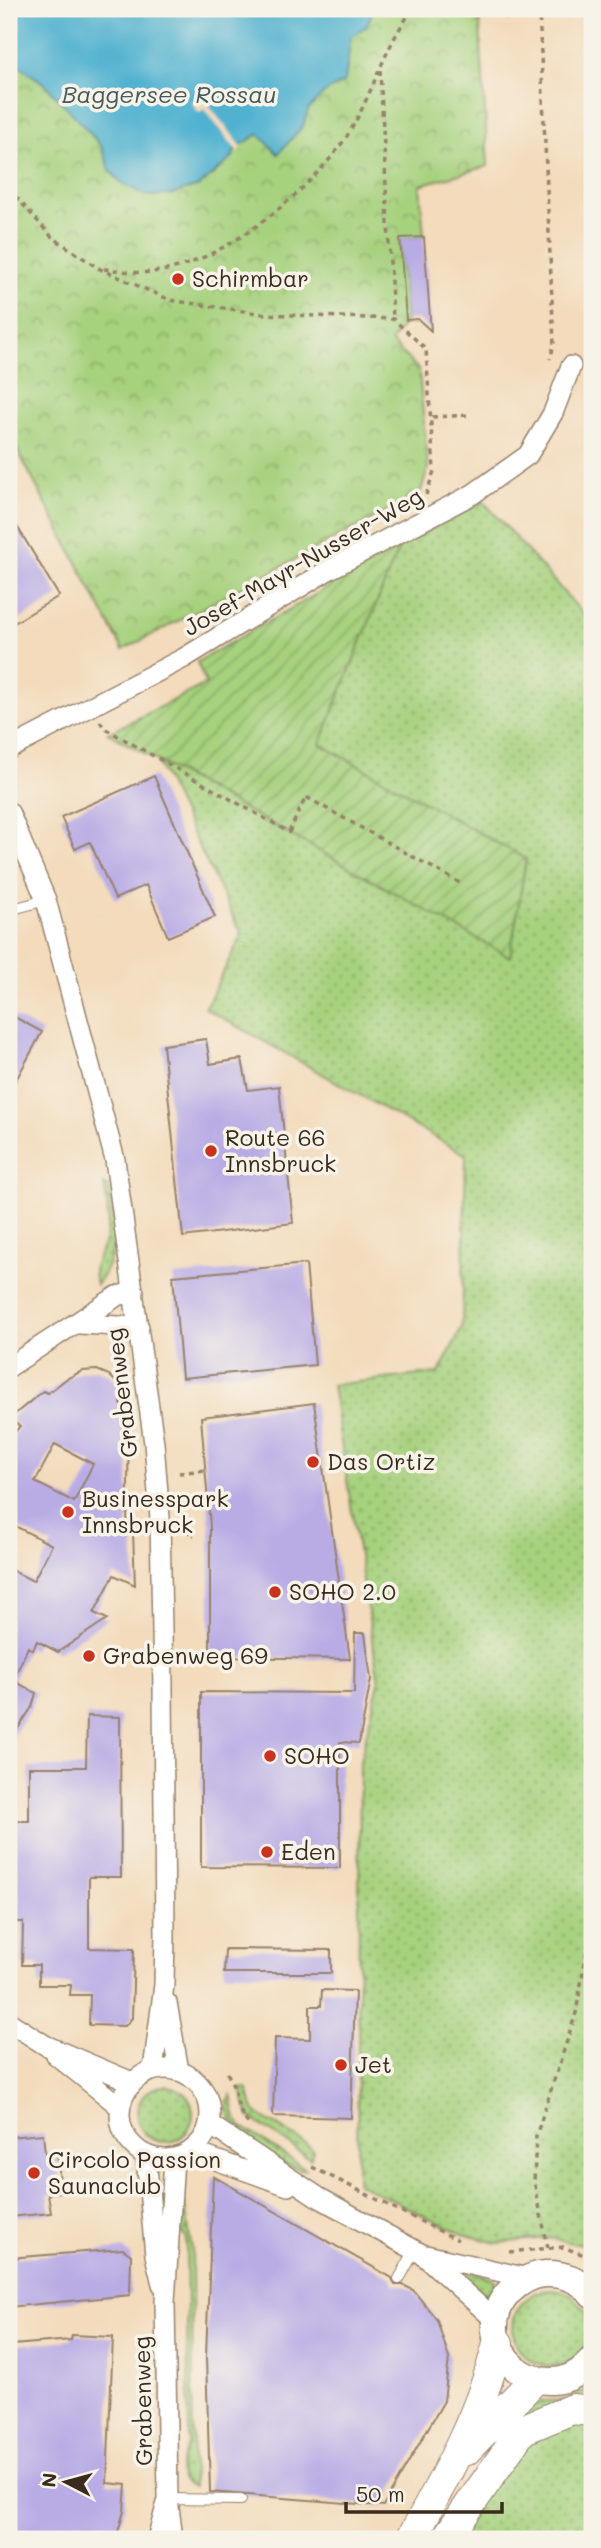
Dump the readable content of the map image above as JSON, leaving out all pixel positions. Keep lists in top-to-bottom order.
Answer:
{
  "streets": {
    "street": ["Josef-Mayr-Nusser-Weg", "Grabenweg"]
  },
  "water": ["Baggersee Rossau"],
  "places": [
    "Schirmbar",
    "Route 66 Innsbruck",
    "Das Ortiz",
    "Businesspark Innsbruck",
    "SOHO 2.0",
    "Grabenweg 69",
    "SOHO",
    "Eden",
    "Jet",
    "Circolo Passion Saunaclub"
  ],
  "scale_bar": "50 m",
  "north": "left"
}
